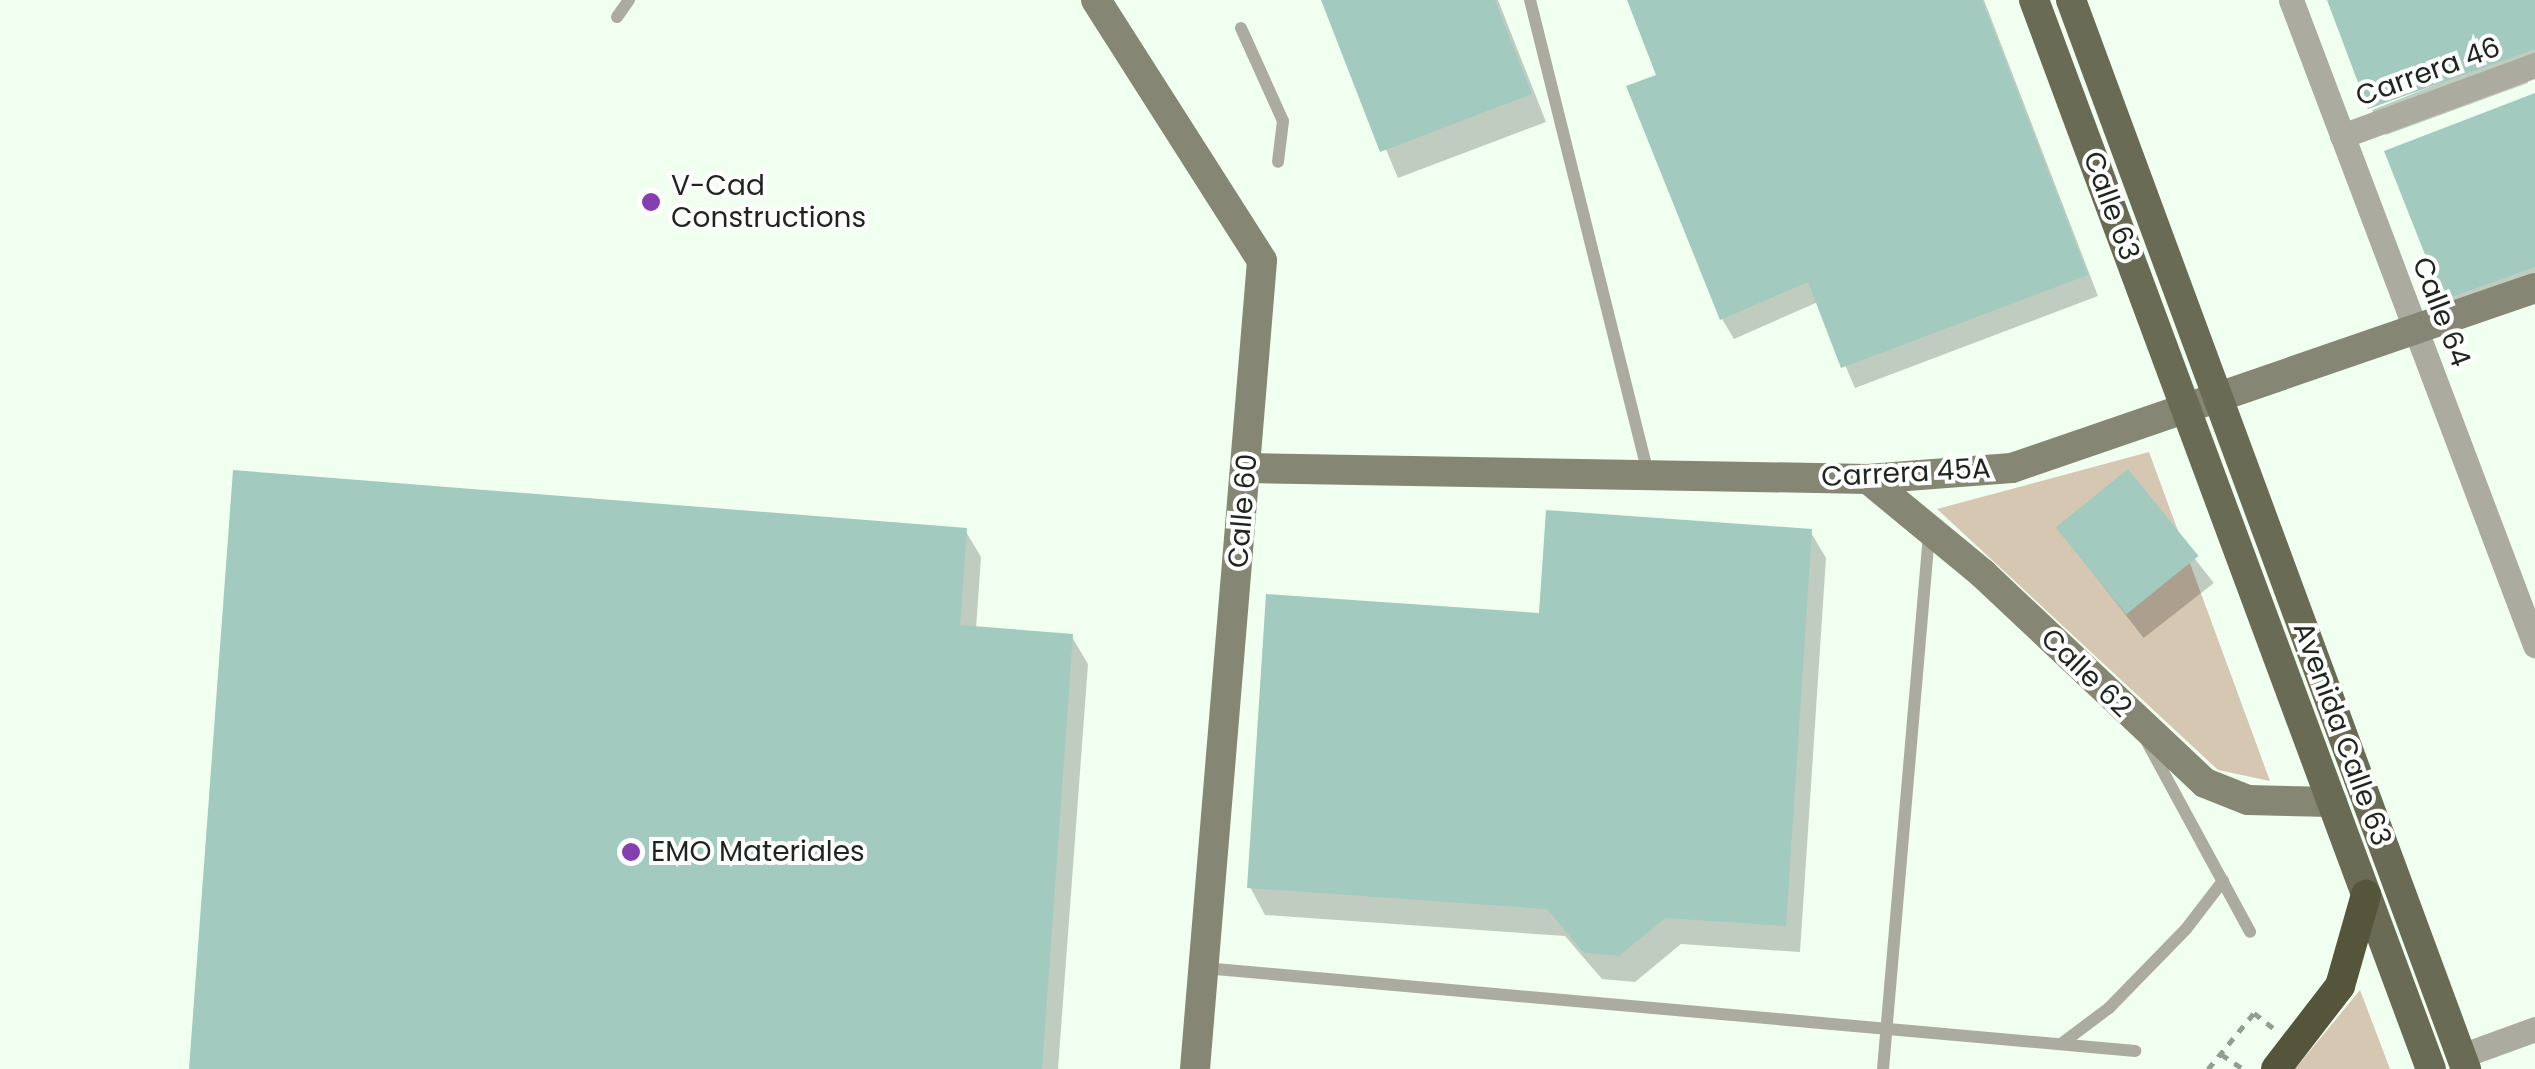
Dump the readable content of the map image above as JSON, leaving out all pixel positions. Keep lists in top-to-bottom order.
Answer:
{
  "streets": {
    "main road": ["Calle 63", "Avenida Calle 63"],
    "street": [
      "Carrera 46",
      "Calle 64",
      "Carrera 45A",
      "Calle 60",
      "Calle 62"
    ]
  },
  "crossings": [
    ["Carrera 46", "Calle 64"],
    ["Calle 63", "Carrera 45A"],
    ["Calle 63", "Avenida Calle 63"],
    ["Calle 64", "Carrera 45A"],
    ["Carrera 45A", "Calle 60"],
    ["Carrera 45A", "Calle 62"],
    ["Carrera 45A", "Avenida Calle 63"],
    ["Calle 62", "Avenida Calle 63"]
  ],
  "places": ["V-Cad Constructions", "EMO Materiales"]
}
